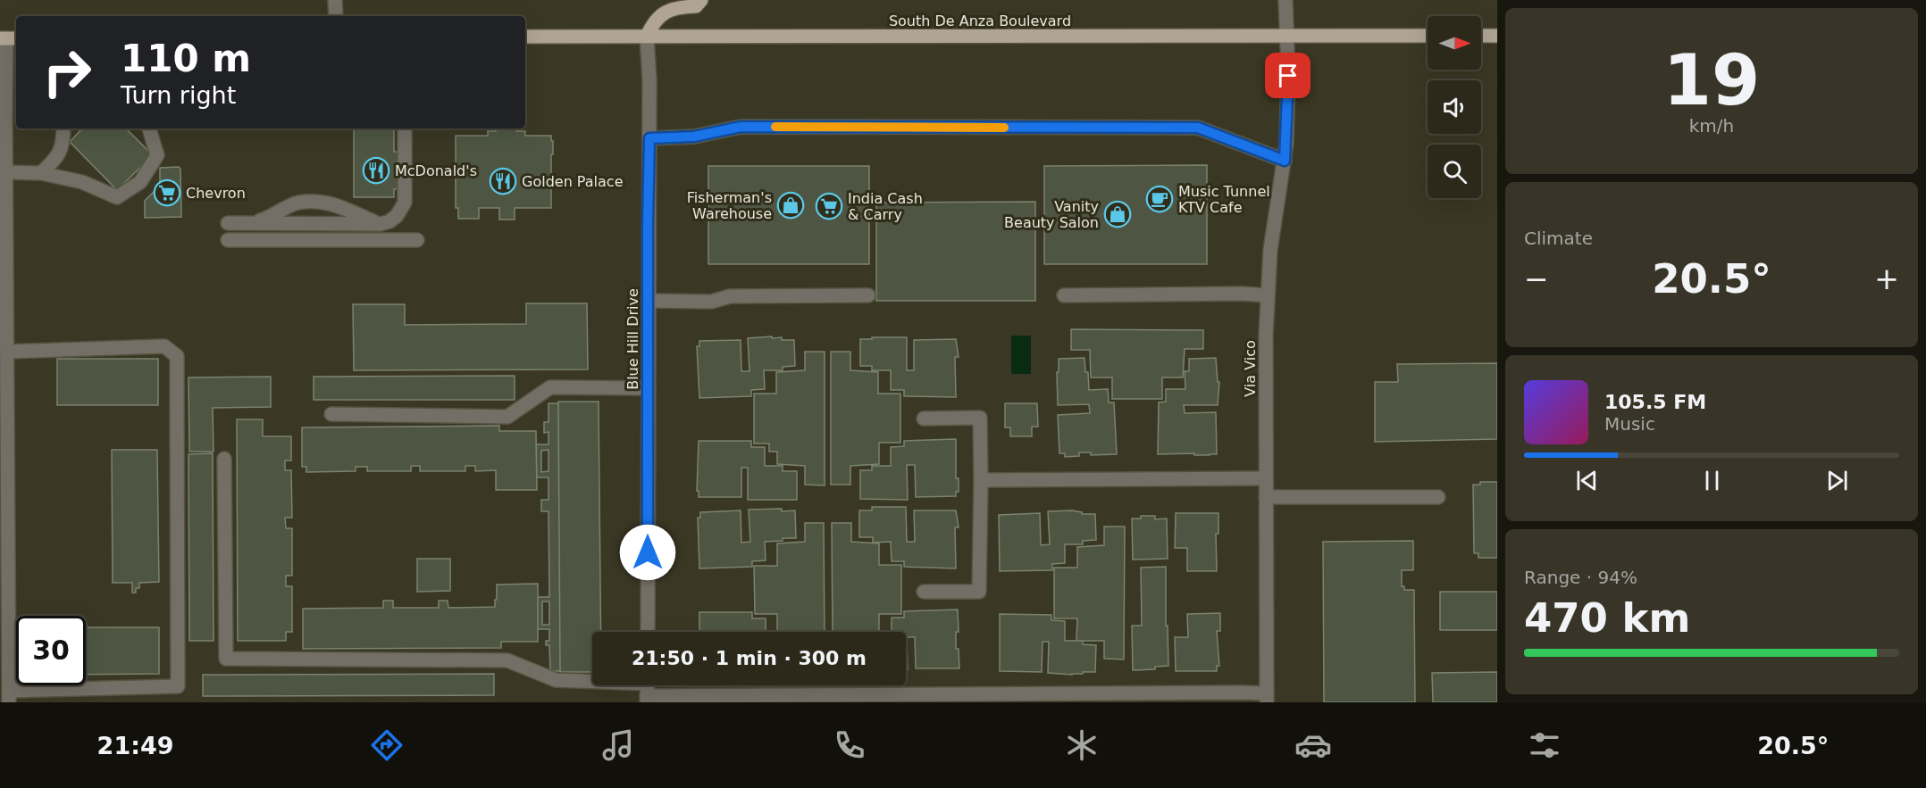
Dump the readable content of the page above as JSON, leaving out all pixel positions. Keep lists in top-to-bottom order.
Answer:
{
  "streets": {
    "main road": ["South De Anza Boulevard"],
    "street": ["Blue Hill Drive", "Via Vico"]
  },
  "crossings": [
    ["South De Anza Boulevard", "Blue Hill Drive"],
    ["South De Anza Boulevard", "Via Vico"]
  ],
  "places": {
    "restaurant": ["McDonald's", "Golden Palace"],
    "supermarket": ["Chevron", "India Cash & Carry"],
    "cafe": ["Music Tunnel KTV Cafe"],
    "shop": ["Fisherman's Warehouse", "Vanity Beauty Salon"]
  },
  "north": "right",
  "page": {
    "tile": [
      ["19", "km/h"],
      "Climate",
      ["Range · 94%", "470 km"]
    ],
    "turn": ["110 m", "Turn right"],
    "heat": ["−", "20.5°", "+"],
    "song": ["105.5 FM", "Music"],
    "limit": "30",
    "trip": "21:50 · 1 min · 300 m",
    "tabs": ["21:49", "20.5°"]
  }
}
